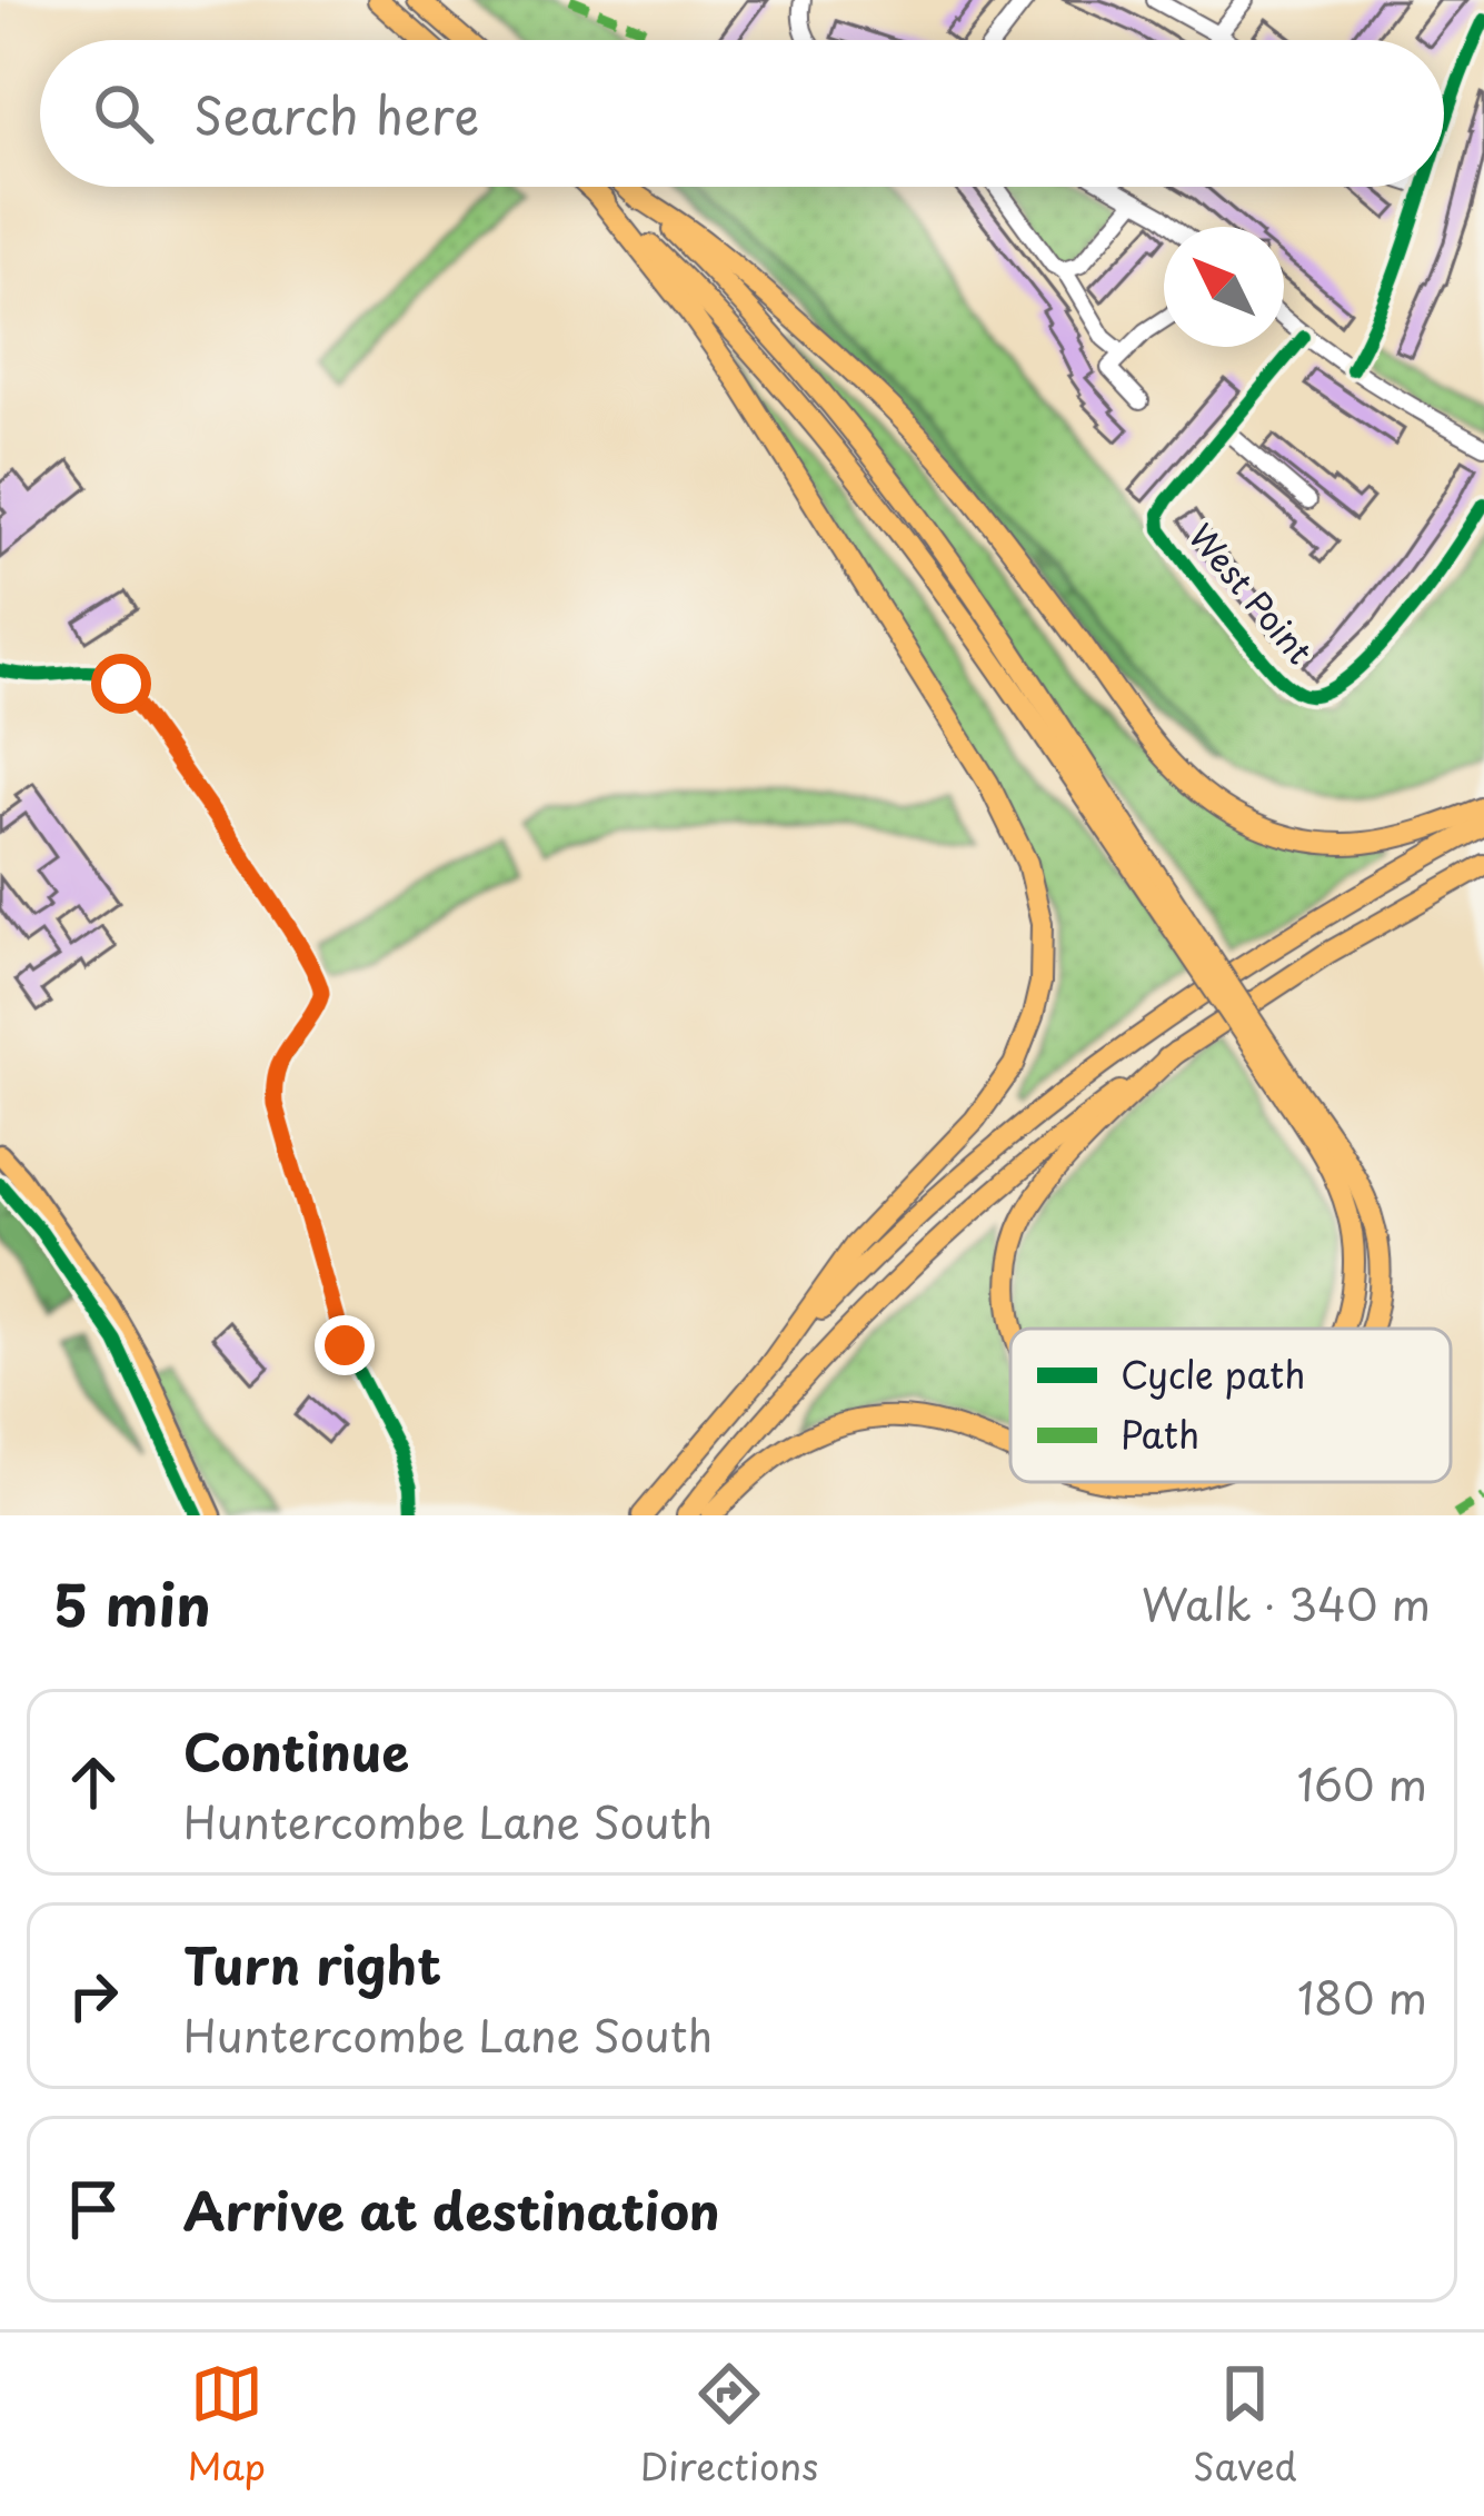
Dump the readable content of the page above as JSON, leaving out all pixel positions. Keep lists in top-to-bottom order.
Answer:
{
  "streets": {
    "street": ["West Point"]
  },
  "legend": ["Cycle path", "Path"],
  "north": "top left",
  "page": {
    "search": "Search here",
    "heading": ["5 min", "Walk · 340 m"],
    "list": [
      ["Continue", "Huntercombe Lane South", "160 m"],
      ["Turn right", "Huntercombe Lane South", "180 m"],
      "Arrive at destination"
    ],
    "nav": ["Map", "Directions", "Saved"]
  }
}
